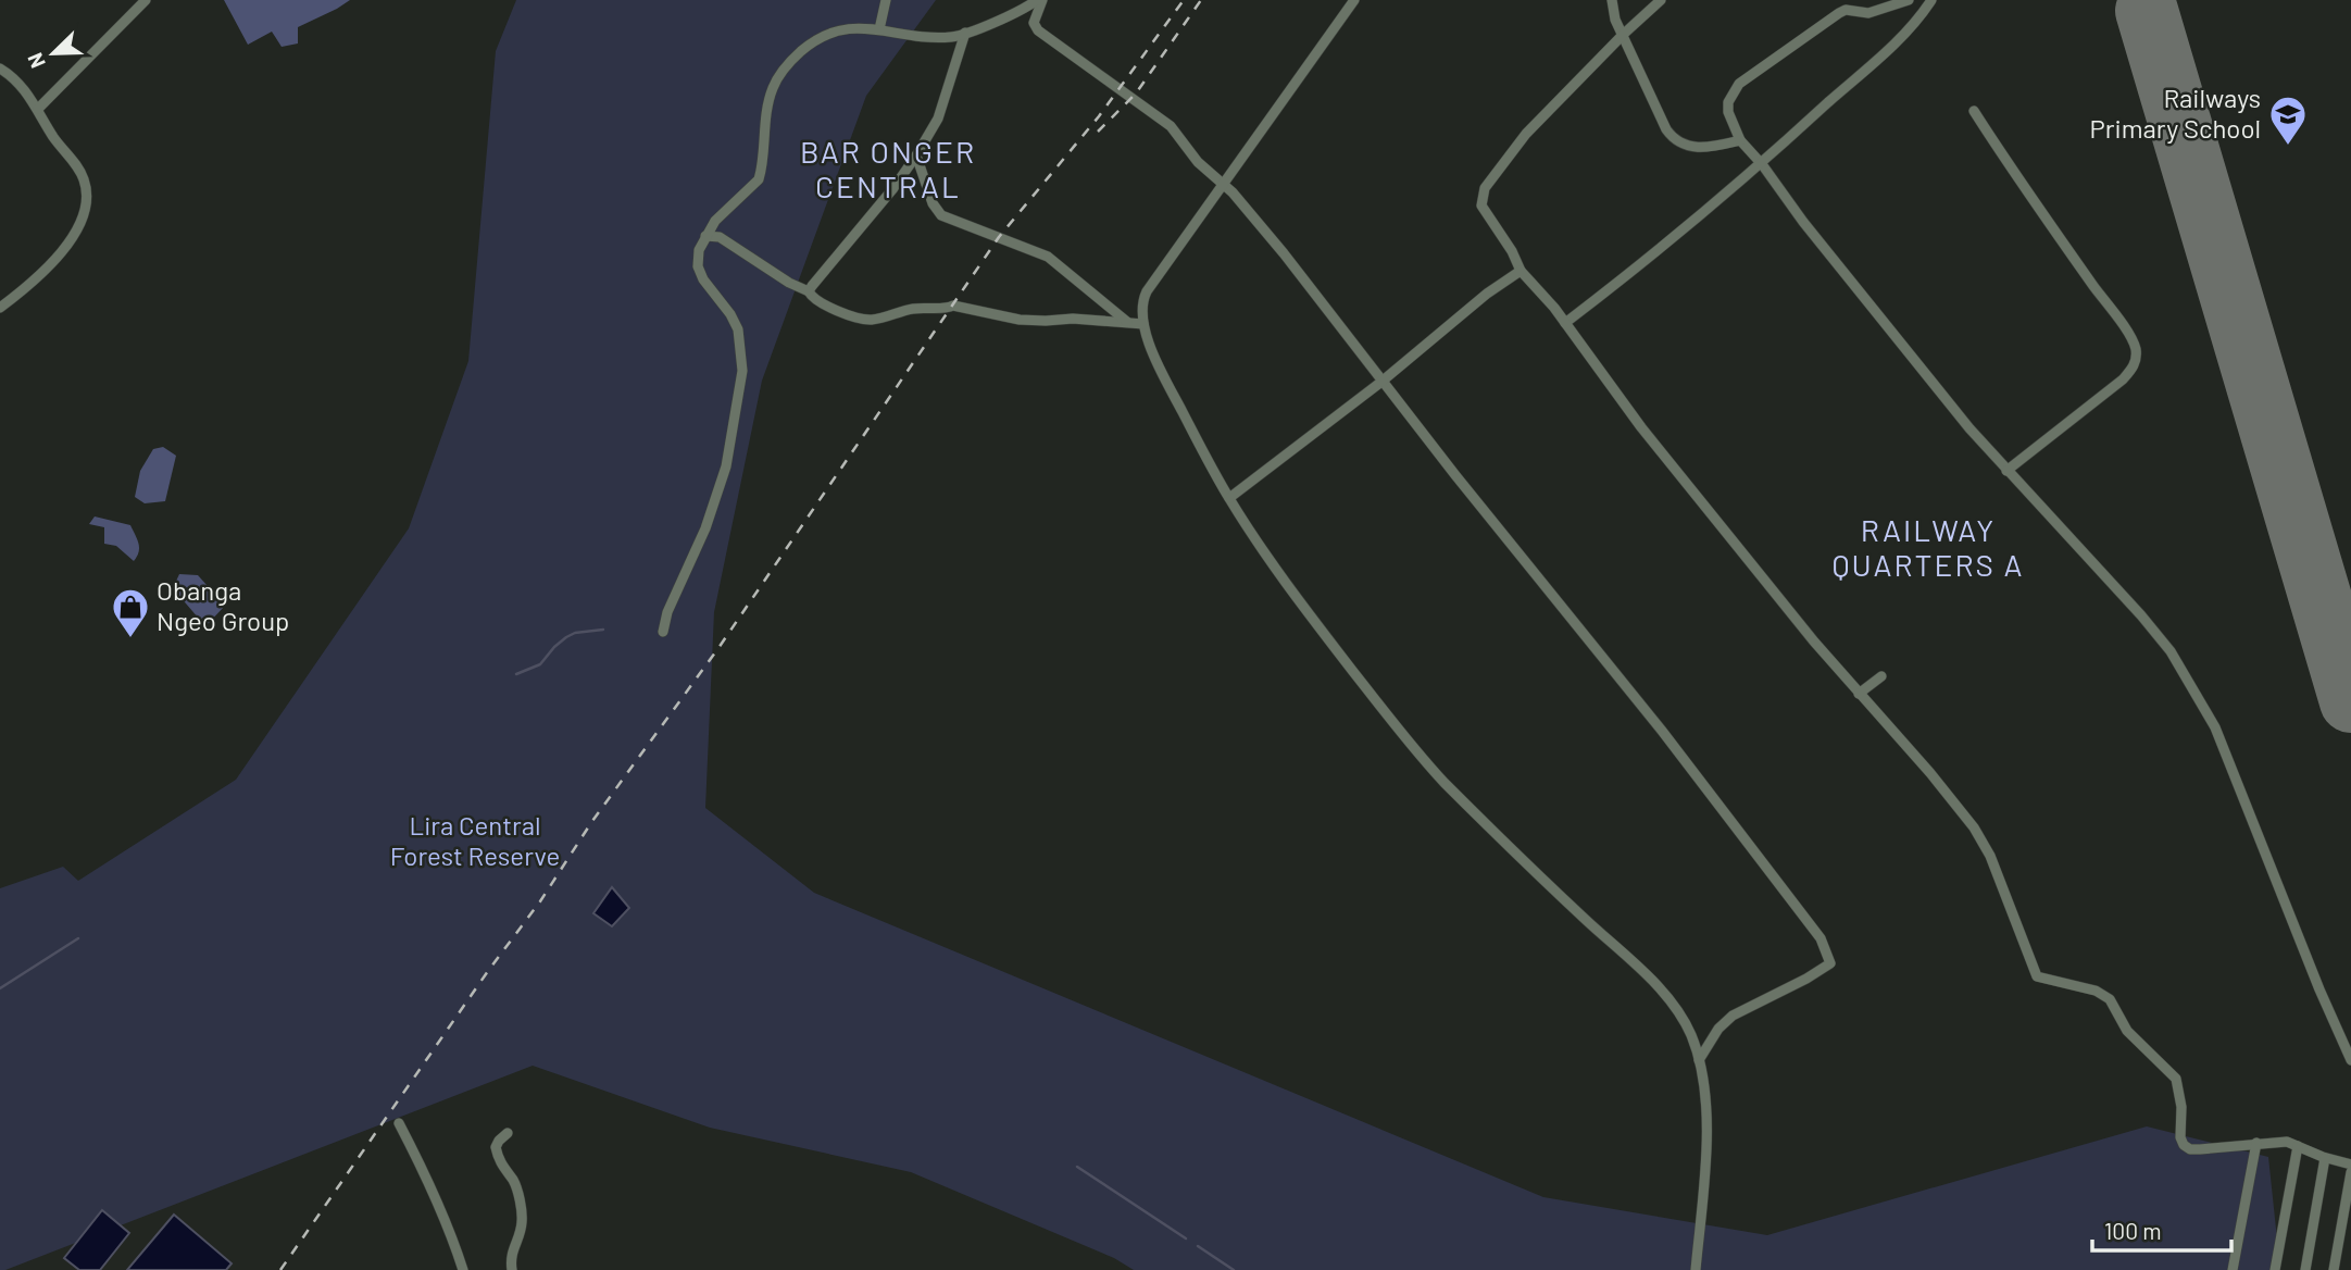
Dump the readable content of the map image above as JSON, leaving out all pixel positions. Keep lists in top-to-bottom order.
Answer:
{
  "districts": ["BAR ONGER CENTRAL", "RAILWAY QUARTERS A"],
  "parks": ["Lira Central Forest Reserve"],
  "places": {
    "school or university": ["Railways Primary School"],
    "shop": ["Obanga Ngeo Group"]
  },
  "scale_bar": "100 m",
  "north": "bottom left"
}
